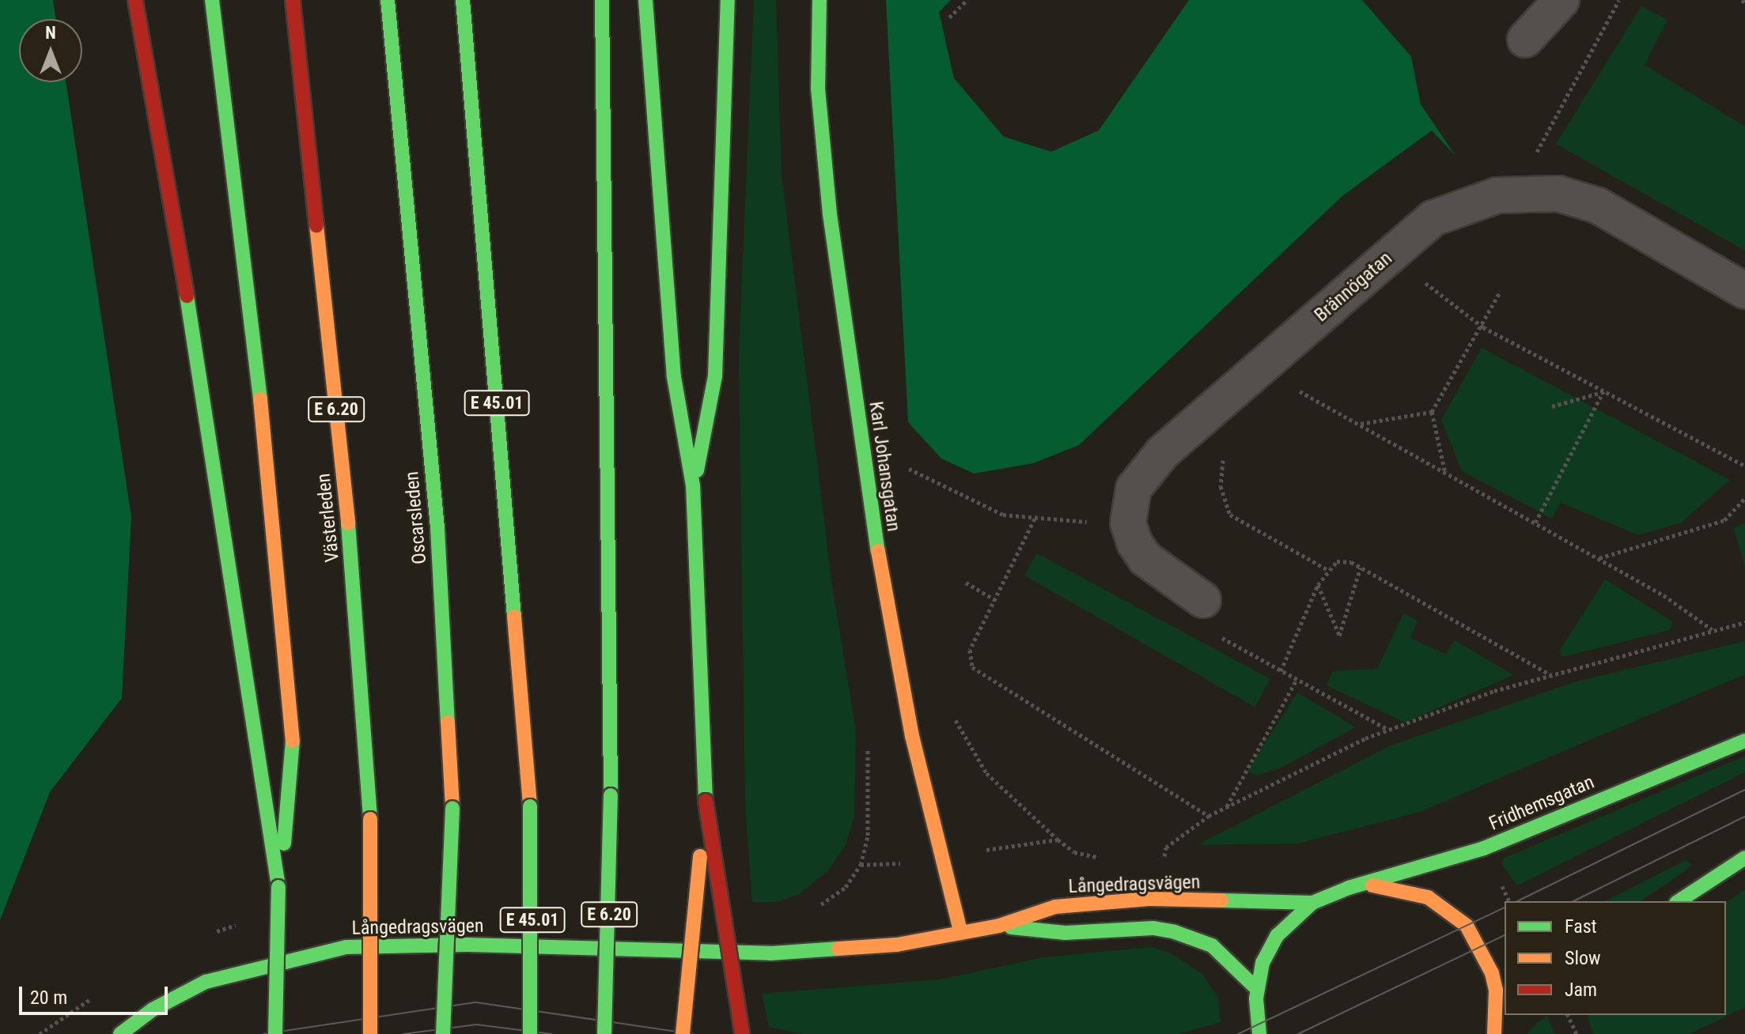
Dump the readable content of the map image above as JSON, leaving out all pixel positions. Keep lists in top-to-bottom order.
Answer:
{
  "streets": {
    "main road": [
      "E 45.01",
      "E 6.20",
      "Karl Johansgatan",
      "Västerleden",
      "Oscarsleden",
      "Fridhemsgatan",
      "Långedragsvägen"
    ],
    "street": ["Brännögatan"]
  },
  "crossings": [
    ["Karl Johansgatan", "Långedragsvägen"],
    ["Fridhemsgatan", "Långedragsvägen"]
  ],
  "legend": ["Fast", "Slow", "Jam"],
  "scale_bar": "20 m",
  "north": "top"
}
